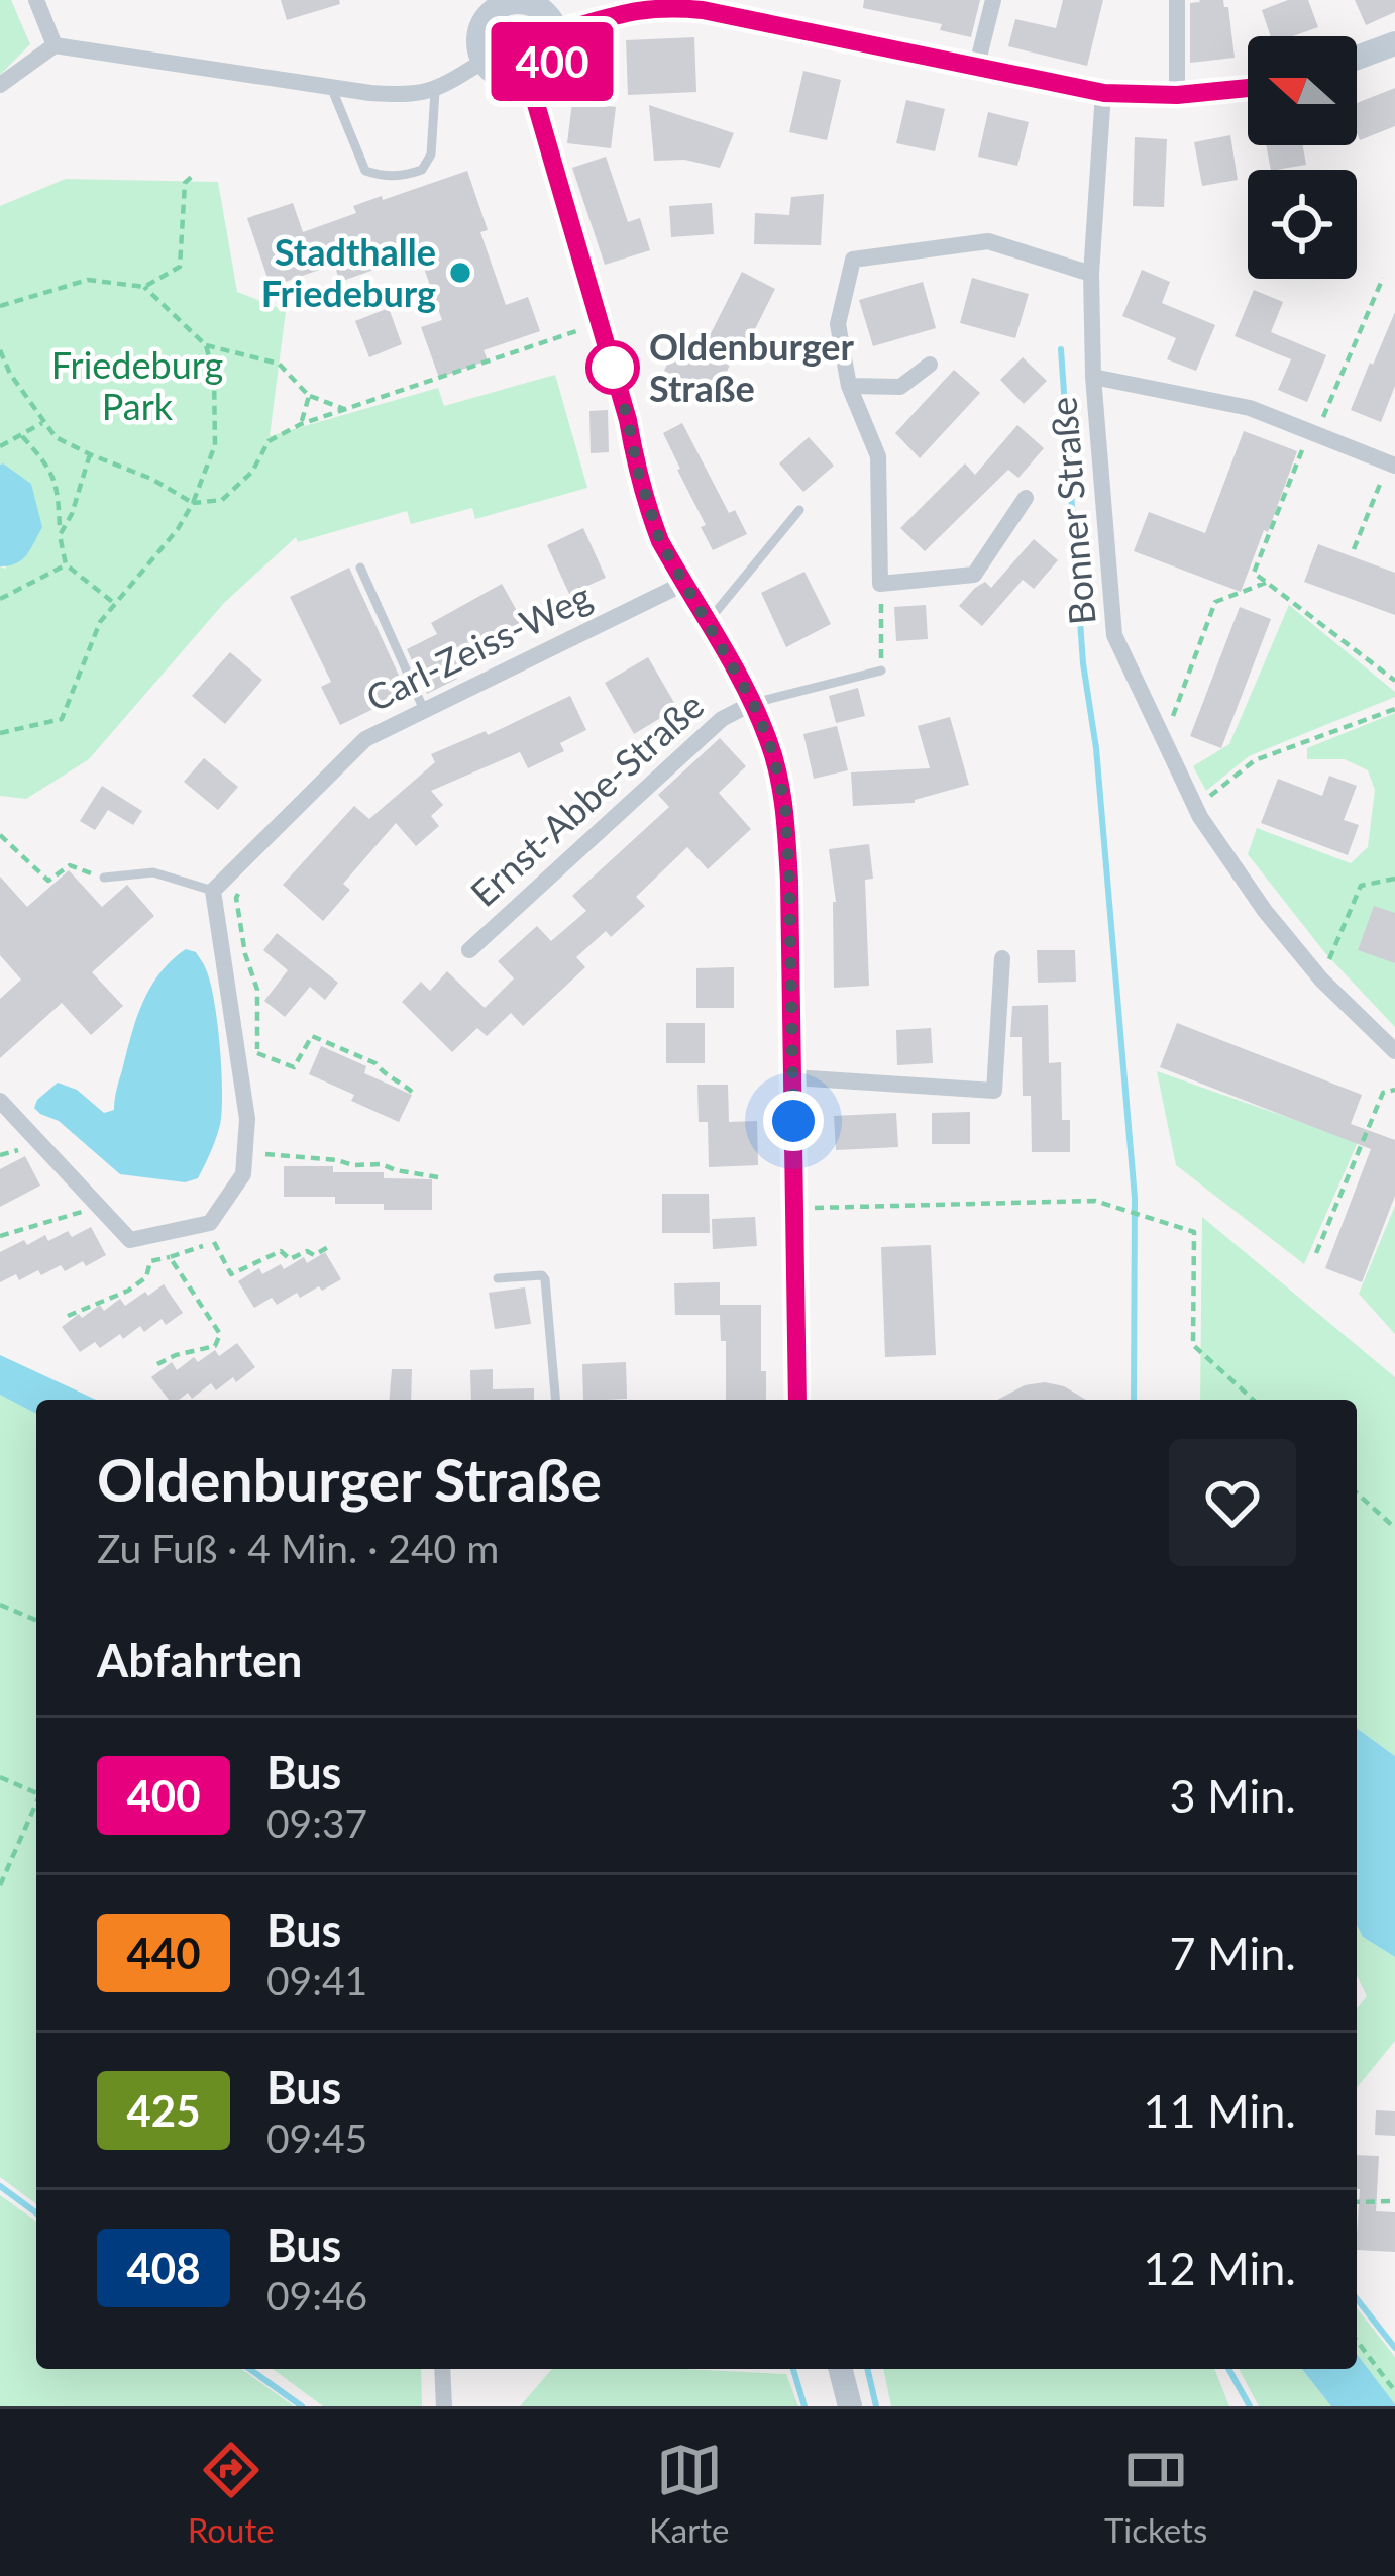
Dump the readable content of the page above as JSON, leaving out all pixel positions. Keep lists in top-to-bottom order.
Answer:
{
  "streets": {
    "street": ["Bonner Straße", "Carl-Zeiss-Weg", "Ernst-Abbe-Straße"]
  },
  "parks": ["Friedeburg Park"],
  "places": ["Stadthalle Friedeburg", "Oldenburger Straße"],
  "lines": ["bus line 400"],
  "north": "left",
  "page": {
    "on_map": "400",
    "heading": [
      ["Oldenburger Straße", "Zu Fuß · 4 Min. · 240 m"],
      "Abfahrten"
    ],
    "list": [
      {
        "mark": "400",
        "name": "Bus",
        "note": "09:37",
        "value": "3 Min."
      },
      {
        "mark": "440",
        "name": "Bus",
        "note": "09:41",
        "value": "7 Min."
      },
      {
        "mark": "425",
        "name": "Bus",
        "note": "09:45",
        "value": "11 Min."
      },
      {
        "mark": "408",
        "name": "Bus",
        "note": "09:46",
        "value": "12 Min."
      }
    ],
    "tabs": ["Route", "Karte", "Tickets"]
  }
}
